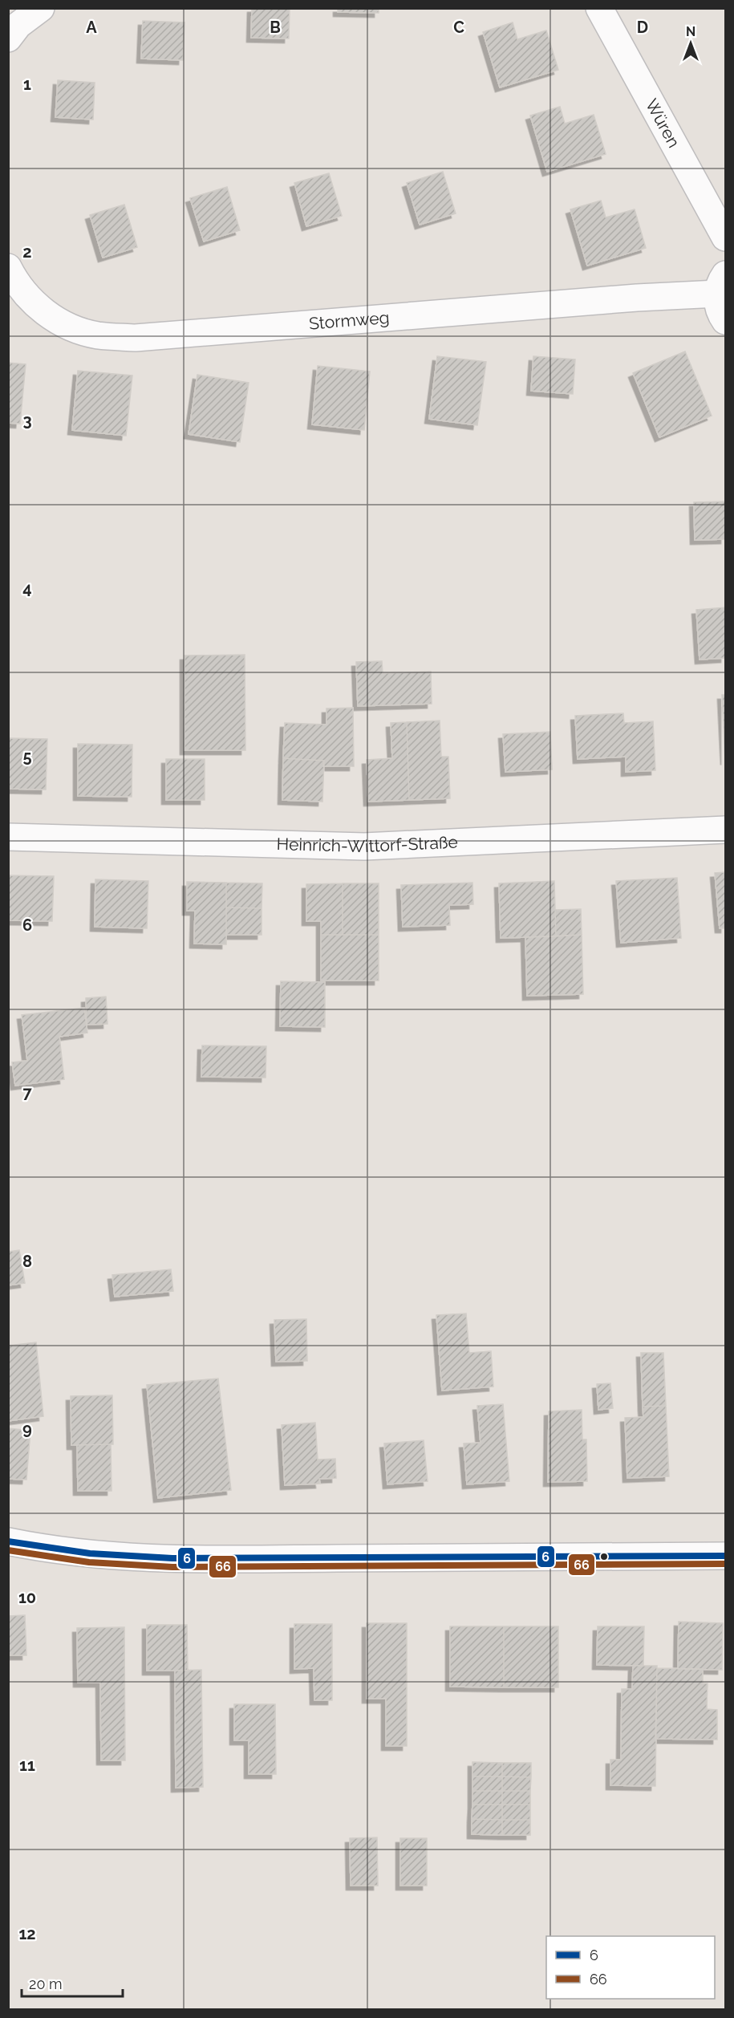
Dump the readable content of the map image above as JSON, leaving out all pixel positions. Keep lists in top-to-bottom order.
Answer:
{
  "streets": {
    "street": ["Würen", "Stormweg", "Heinrich-Wittorf-Straße"]
  },
  "lines": ["transit line 6", "transit line 66"],
  "legend": ["6", "66"],
  "scale_bar": "20 m",
  "north": "top",
  "grid": {
    "columns": [
      "A",
      "B",
      "C",
      "D"
    ],
    "rows": [
      "1",
      "2",
      "3",
      "4",
      "5",
      "6",
      "7",
      "8",
      "9",
      "10",
      "11",
      "12"
    ]
  }
}
